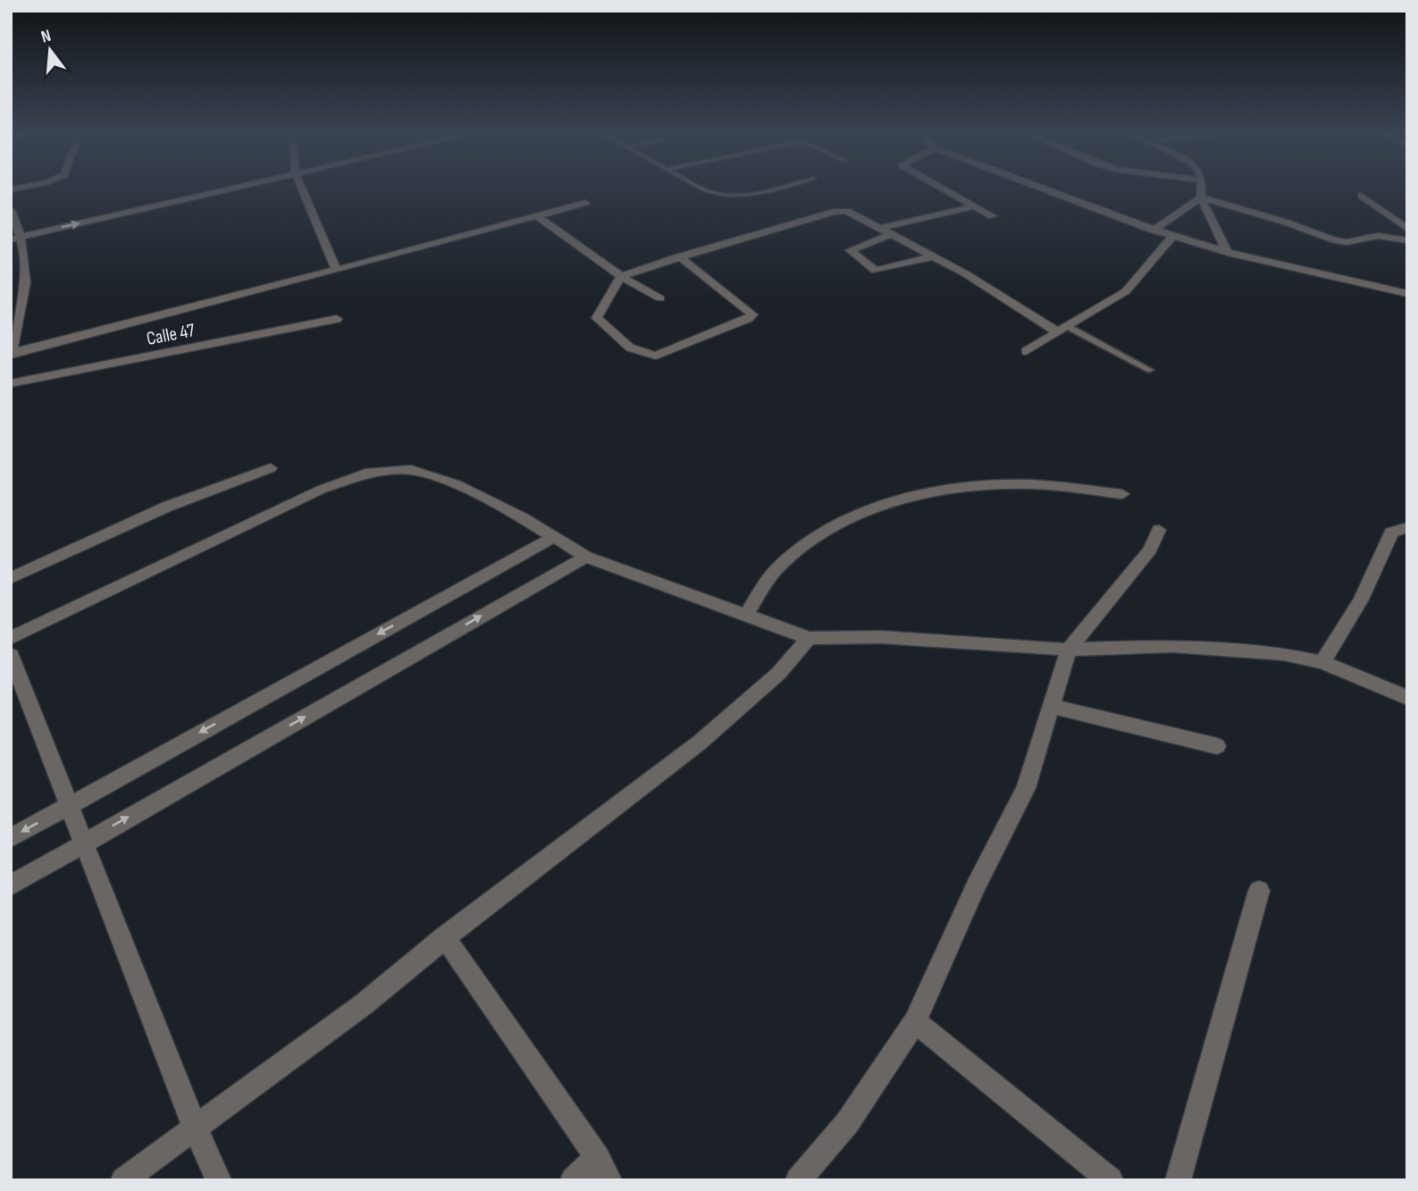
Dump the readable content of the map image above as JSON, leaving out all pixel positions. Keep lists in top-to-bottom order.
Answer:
{
  "streets": {
    "street": ["Calle 47"]
  },
  "north": "top"
}
